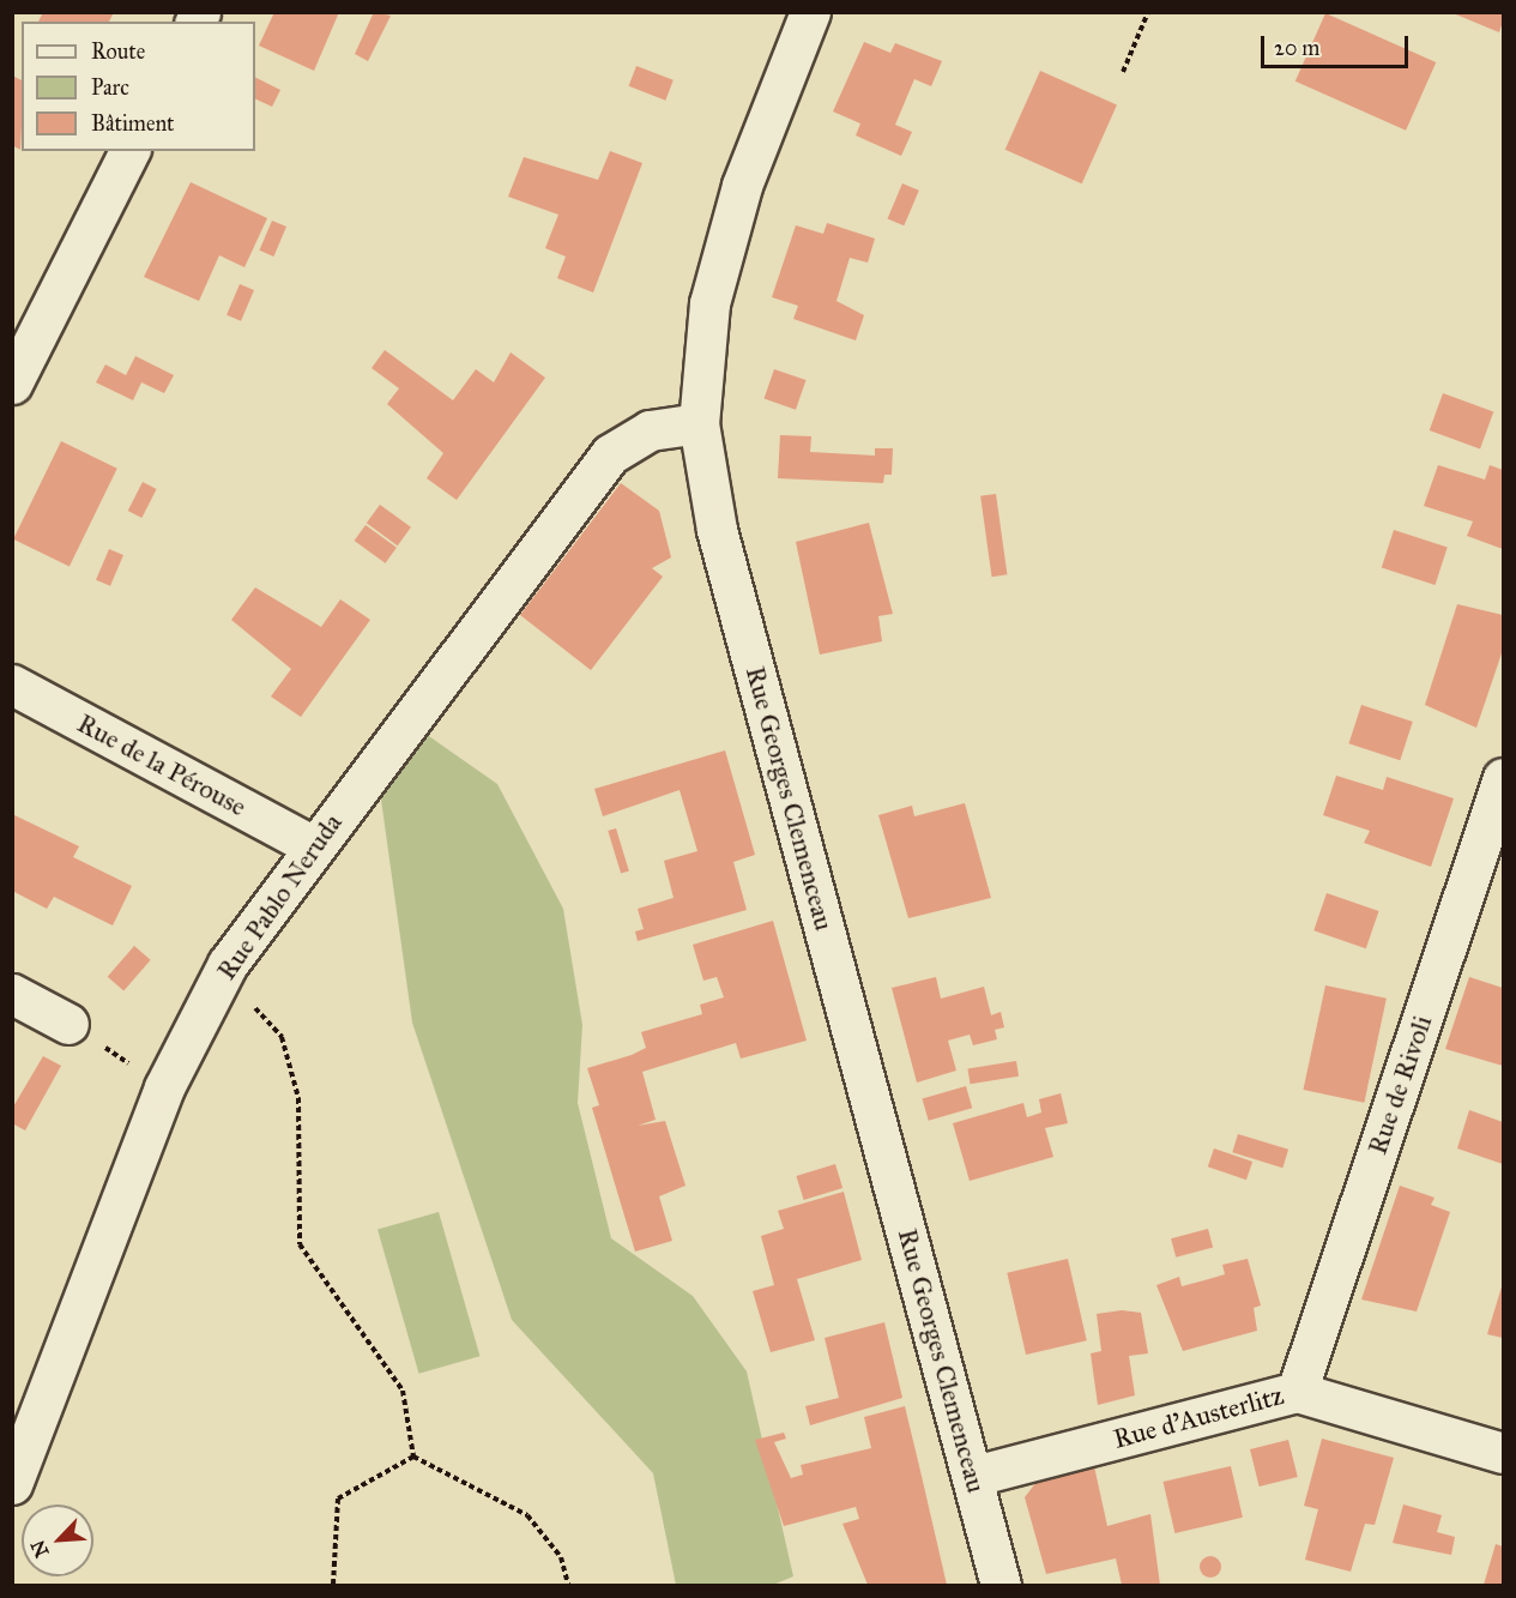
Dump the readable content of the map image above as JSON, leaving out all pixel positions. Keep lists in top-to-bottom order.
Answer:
{
  "streets": {
    "street": [
      "Rue de la Pérouse",
      "Rue Georges Clemenceau",
      "Rue Pablo Neruda",
      "Rue de Rivoli",
      "Rue d'Austerlitz"
    ]
  },
  "crossings": [
    ["Rue de la Pérouse", "Rue Pablo Neruda"],
    ["Rue Georges Clemenceau", "Rue Pablo Neruda"],
    ["Rue Georges Clemenceau", "Rue d'Austerlitz"],
    ["Rue de Rivoli", "Rue d'Austerlitz"]
  ],
  "legend": ["Route", "Parc", "Bâtiment"],
  "scale_bar": "20 m",
  "north": "bottom left"
}
